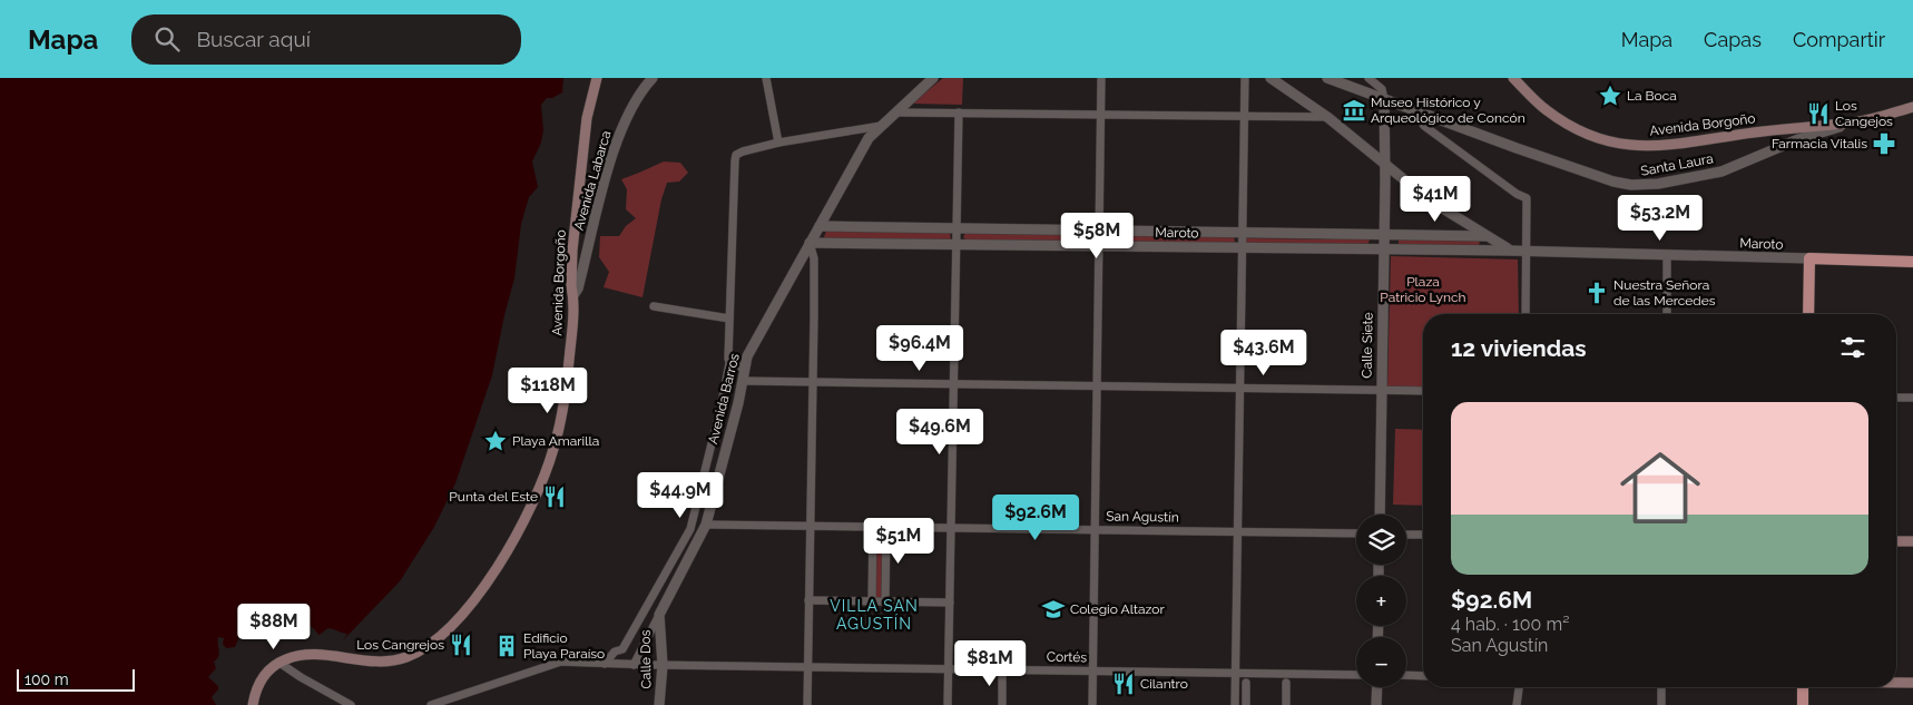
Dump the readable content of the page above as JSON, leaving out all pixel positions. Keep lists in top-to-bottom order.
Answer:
{
  "streets": {
    "main road": ["Avenida Borgoño", "Maroto"],
    "street": [
      "Santa Laura",
      "Avenida Labarca",
      "Calle Siete",
      "Avenida Barros",
      "San Agustín",
      "Cortés",
      "Calle Dos"
    ]
  },
  "crossings": [
    ["Avenida Borgoño", "Santa Laura"],
    ["Avenida Borgoño", "Avenida Labarca"],
    ["Santa Laura", "Calle Siete"],
    ["Maroto", "Calle Siete"],
    ["Maroto", "Avenida Barros"],
    ["Avenida Barros", "San Agustín"],
    ["Avenida Barros", "Cortés"],
    ["Avenida Barros", "Calle Dos"],
    ["Cortés", "Calle Dos"]
  ],
  "districts": ["VILLA SAN AGUSTÍN"],
  "parks": ["Plaza Patricio Lynch"],
  "places": {
    "place": ["La Boca", "Playa Amarilla"],
    "museum": ["Museo Histórico y Arqueológico de Concón"],
    "restaurant": [
      "Los Cangejos",
      "Punta del Este",
      "Los Cangrejos",
      "Cilantro"
    ],
    "pharmacy": ["Farmacia Vitalis"],
    "church": ["Nuestra Señora de las Mercedes"],
    "school or university": ["Colegio Altazor"],
    "building": ["Edificio Playa Paraíso"]
  },
  "scale_bar": "100 m",
  "page": {
    "header": "Mapa",
    "search": "Buscar aquí",
    "nav": ["Mapa", "Capas", "Compartir"],
    "price": [
      "$41M",
      "$53.2M",
      "$58M",
      "$96.4M",
      "$43.6M",
      "$118M",
      "$49.6M",
      "$44.9M",
      "$92.6M",
      "$51M",
      "$88M",
      "$81M"
    ],
    "heading": "12 viviendas",
    "list": [
      {
        "name": "$92.6M",
        "note": "4 hab. · 100 m² · San Agustín"
      }
    ],
    "map_buttons": ["+", "−"],
    "scale": "100 m"
  }
}
